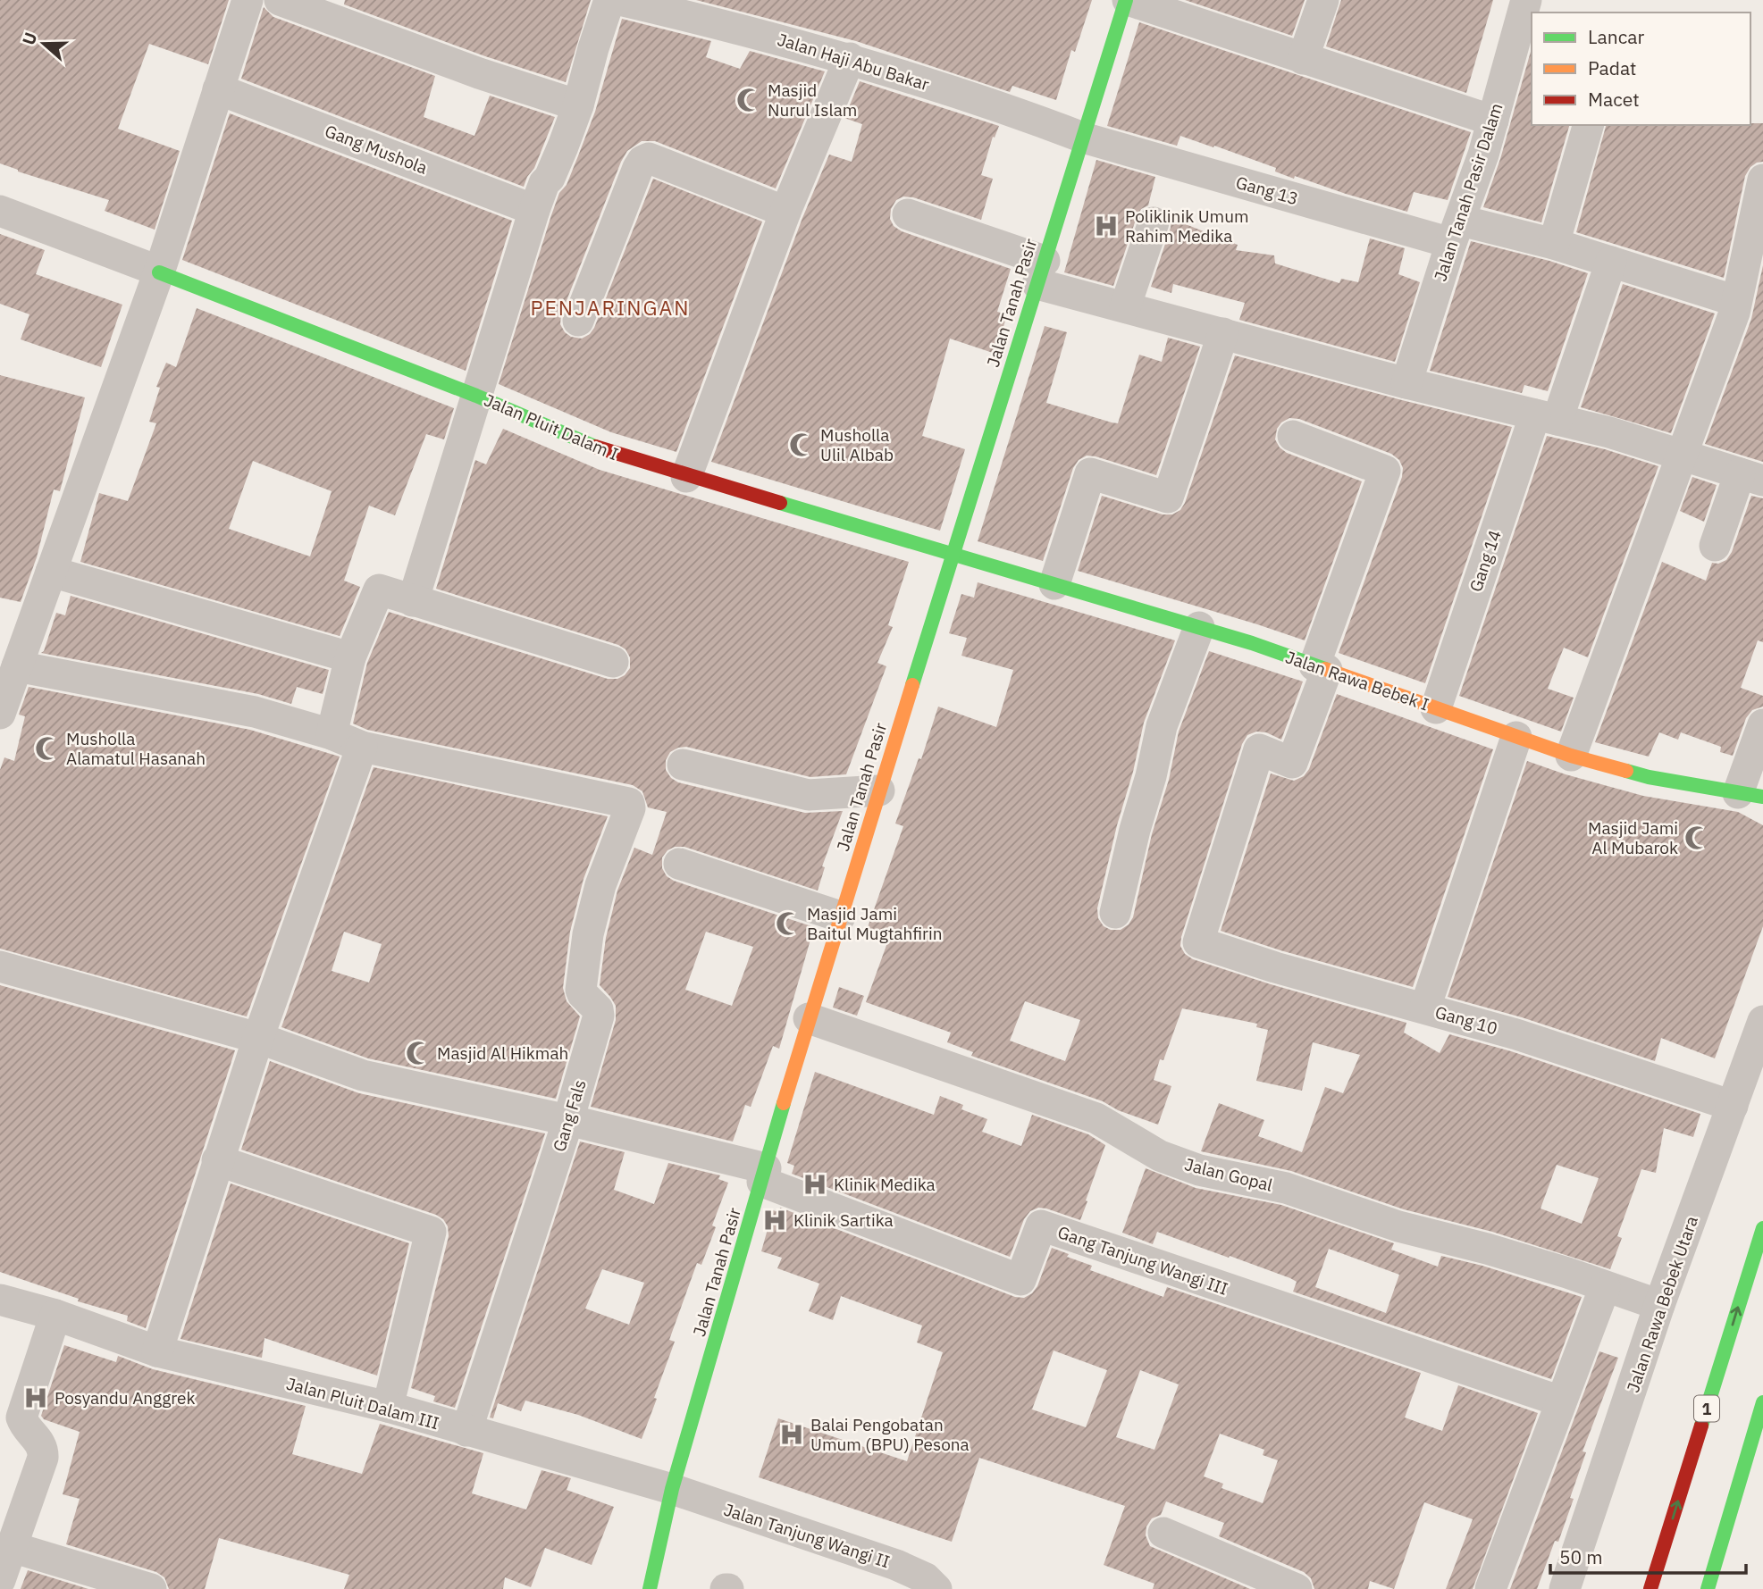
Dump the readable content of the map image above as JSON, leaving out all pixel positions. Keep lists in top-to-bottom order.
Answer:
{
  "streets": {
    "main road": [
      "Jalan Tanah Pasir",
      "Jalan Pluit Dalam I",
      "Jalan Rawa Bebek I",
      "1"
    ],
    "street": [
      "Jalan Haji Abu Bakar",
      "Gang Mushola",
      "Gang 13",
      "Jalan Tanah Pasir Dalam",
      "Gang 14",
      "Gang 10",
      "Gang Fals",
      "Jalan Gopal",
      "Gang Tanjung Wangi III",
      "Jalan Rawa Bebek Utara",
      "Jalan Pluit Dalam III",
      "Jalan Tanjung Wangi II"
    ]
  },
  "crossings": [
    ["Jalan Haji Abu Bakar", "Gang 13"],
    ["Jalan Haji Abu Bakar", "Jalan Tanah Pasir"],
    ["Gang 13", "Jalan Tanah Pasir Dalam"],
    ["Gang 13", "Jalan Tanah Pasir"],
    ["Gang 13", "Gang 14"],
    ["Jalan Tanah Pasir", "Jalan Pluit Dalam I"],
    ["Jalan Tanah Pasir", "Jalan Rawa Bebek I"],
    ["Jalan Tanah Pasir", "Jalan Gopal"],
    ["Jalan Tanah Pasir", "Gang Tanjung Wangi III"],
    ["Jalan Tanah Pasir", "Jalan Pluit Dalam III"],
    ["Jalan Tanah Pasir", "Jalan Tanjung Wangi II"],
    ["Jalan Pluit Dalam I", "Jalan Rawa Bebek I"],
    ["Gang 14", "Jalan Rawa Bebek I"],
    ["Jalan Rawa Bebek I", "Gang 10"],
    ["Gang 10", "Jalan Rawa Bebek Utara"],
    ["Gang Fals", "Jalan Pluit Dalam III"],
    ["Jalan Gopal", "Jalan Rawa Bebek Utara"],
    ["Jalan Pluit Dalam III", "Jalan Tanjung Wangi II"]
  ],
  "districts": ["PENJARINGAN"],
  "places": {
    "mosque": [
      "Masjid Nurul Islam",
      "Musholla Ulil Albab",
      "Musholla Alamatul Hasanah",
      "Masjid Jami Al Mubarok",
      "Masjid Jami Baitul Mugtahfirin",
      "Masjid Al Hikmah"
    ],
    "hospital": [
      "Poliklinik Umum Rahim Medika",
      "Klinik Medika",
      "Klinik Sartika",
      "Posyandu Anggrek",
      "Balai Pengobatan Umum (BPU) Pesona"
    ]
  },
  "legend": ["Lancar", "Padat", "Macet"],
  "scale_bar": "50 m",
  "north": "left"
}
